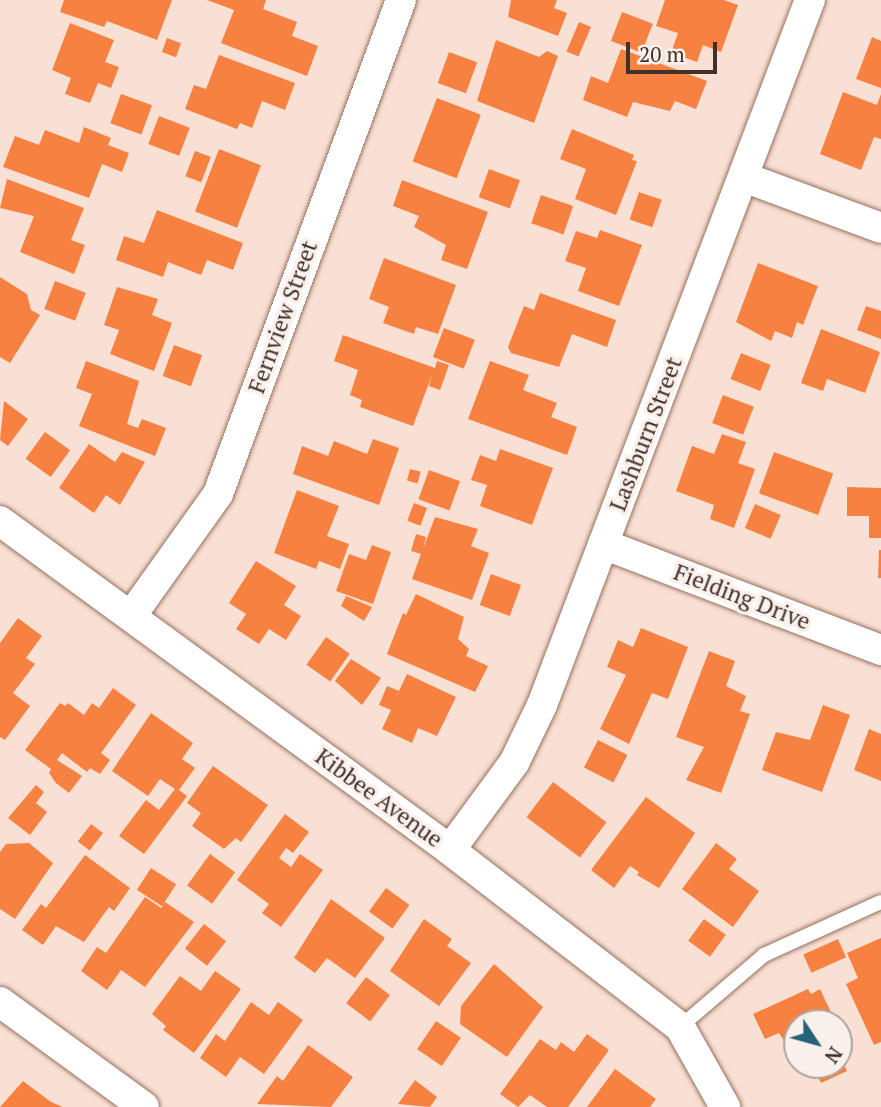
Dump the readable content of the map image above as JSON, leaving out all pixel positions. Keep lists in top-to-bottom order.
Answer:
{
  "streets": {
    "street": [
      "Fernview Street",
      "Lashburn Street",
      "Fielding Drive",
      "Kibbee Avenue"
    ]
  },
  "crossings": [
    ["Fernview Street", "Kibbee Avenue"],
    ["Lashburn Street", "Fielding Drive"],
    ["Lashburn Street", "Kibbee Avenue"]
  ],
  "scale_bar": "20 m",
  "north": "bottom right"
}
